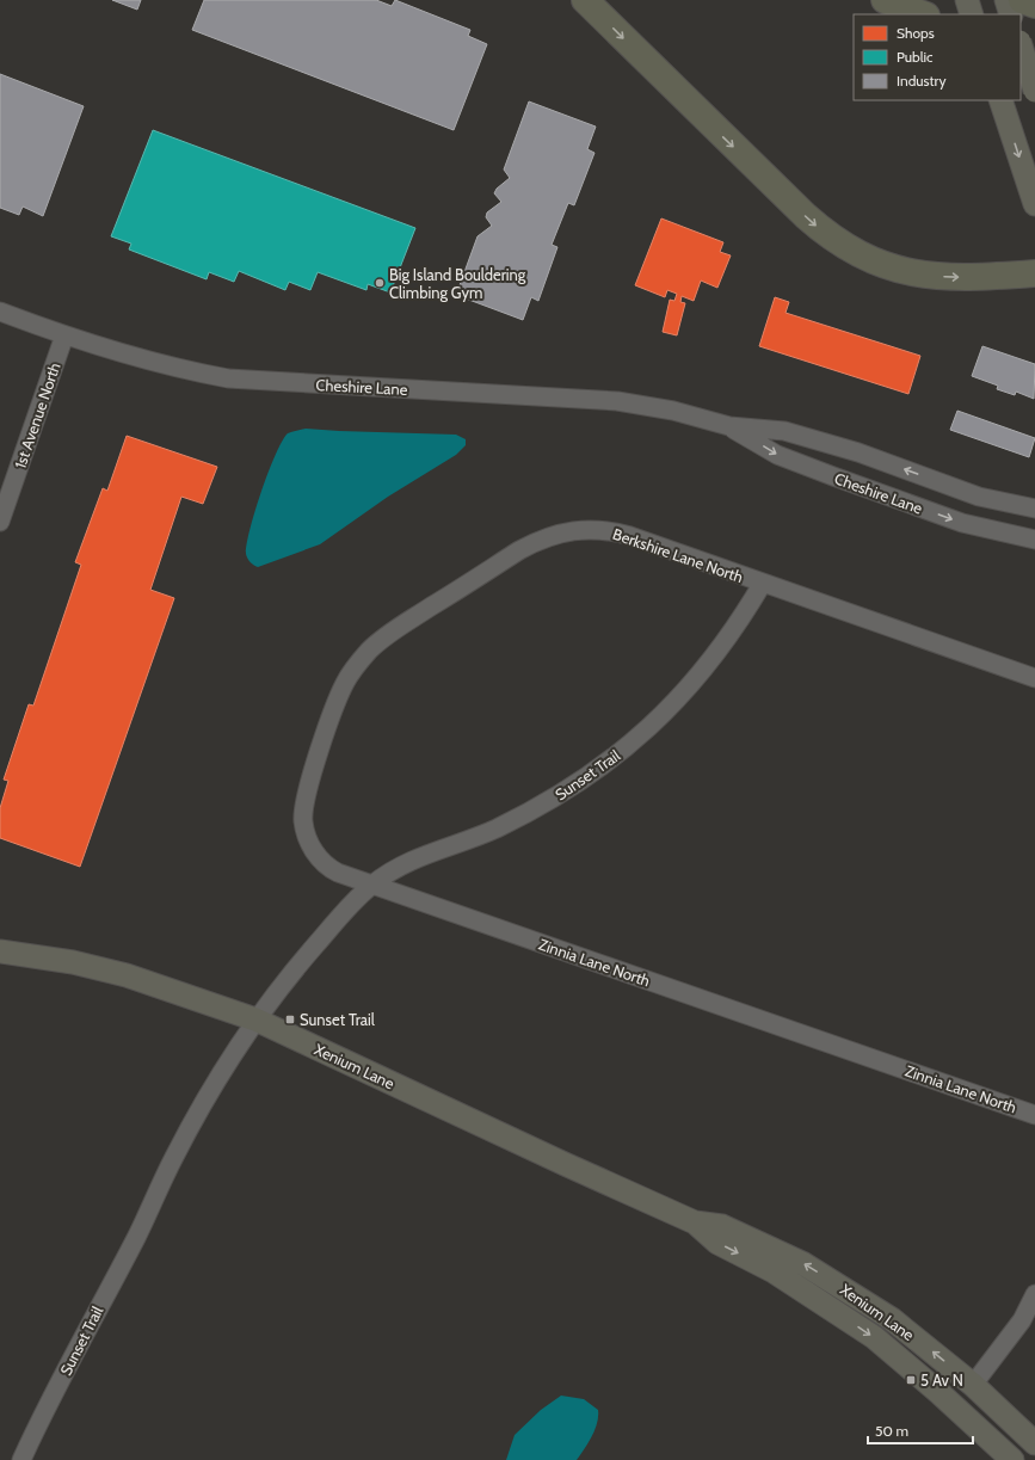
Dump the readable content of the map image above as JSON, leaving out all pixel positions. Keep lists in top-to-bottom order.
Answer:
{
  "streets": {
    "main road": ["Xenium Lane"],
    "street": [
      "Cheshire Lane",
      "1st Avenue North",
      "Berkshire Lane North",
      "Sunset Trail",
      "Zinnia Lane North"
    ]
  },
  "crossings": [
    ["Cheshire Lane", "1st Avenue North"],
    ["Berkshire Lane North", "Sunset Trail"],
    ["Berkshire Lane North", "Zinnia Lane North"],
    ["Sunset Trail", "Zinnia Lane North"],
    ["Sunset Trail", "Xenium Lane"]
  ],
  "places": {
    "other": ["Big Island Bouldering Climbing Gym"],
    "transit": ["Sunset Trail", "5 Av N"]
  },
  "legend": ["Shops", "Public", "Industry"],
  "scale_bar": "50 m"
}
